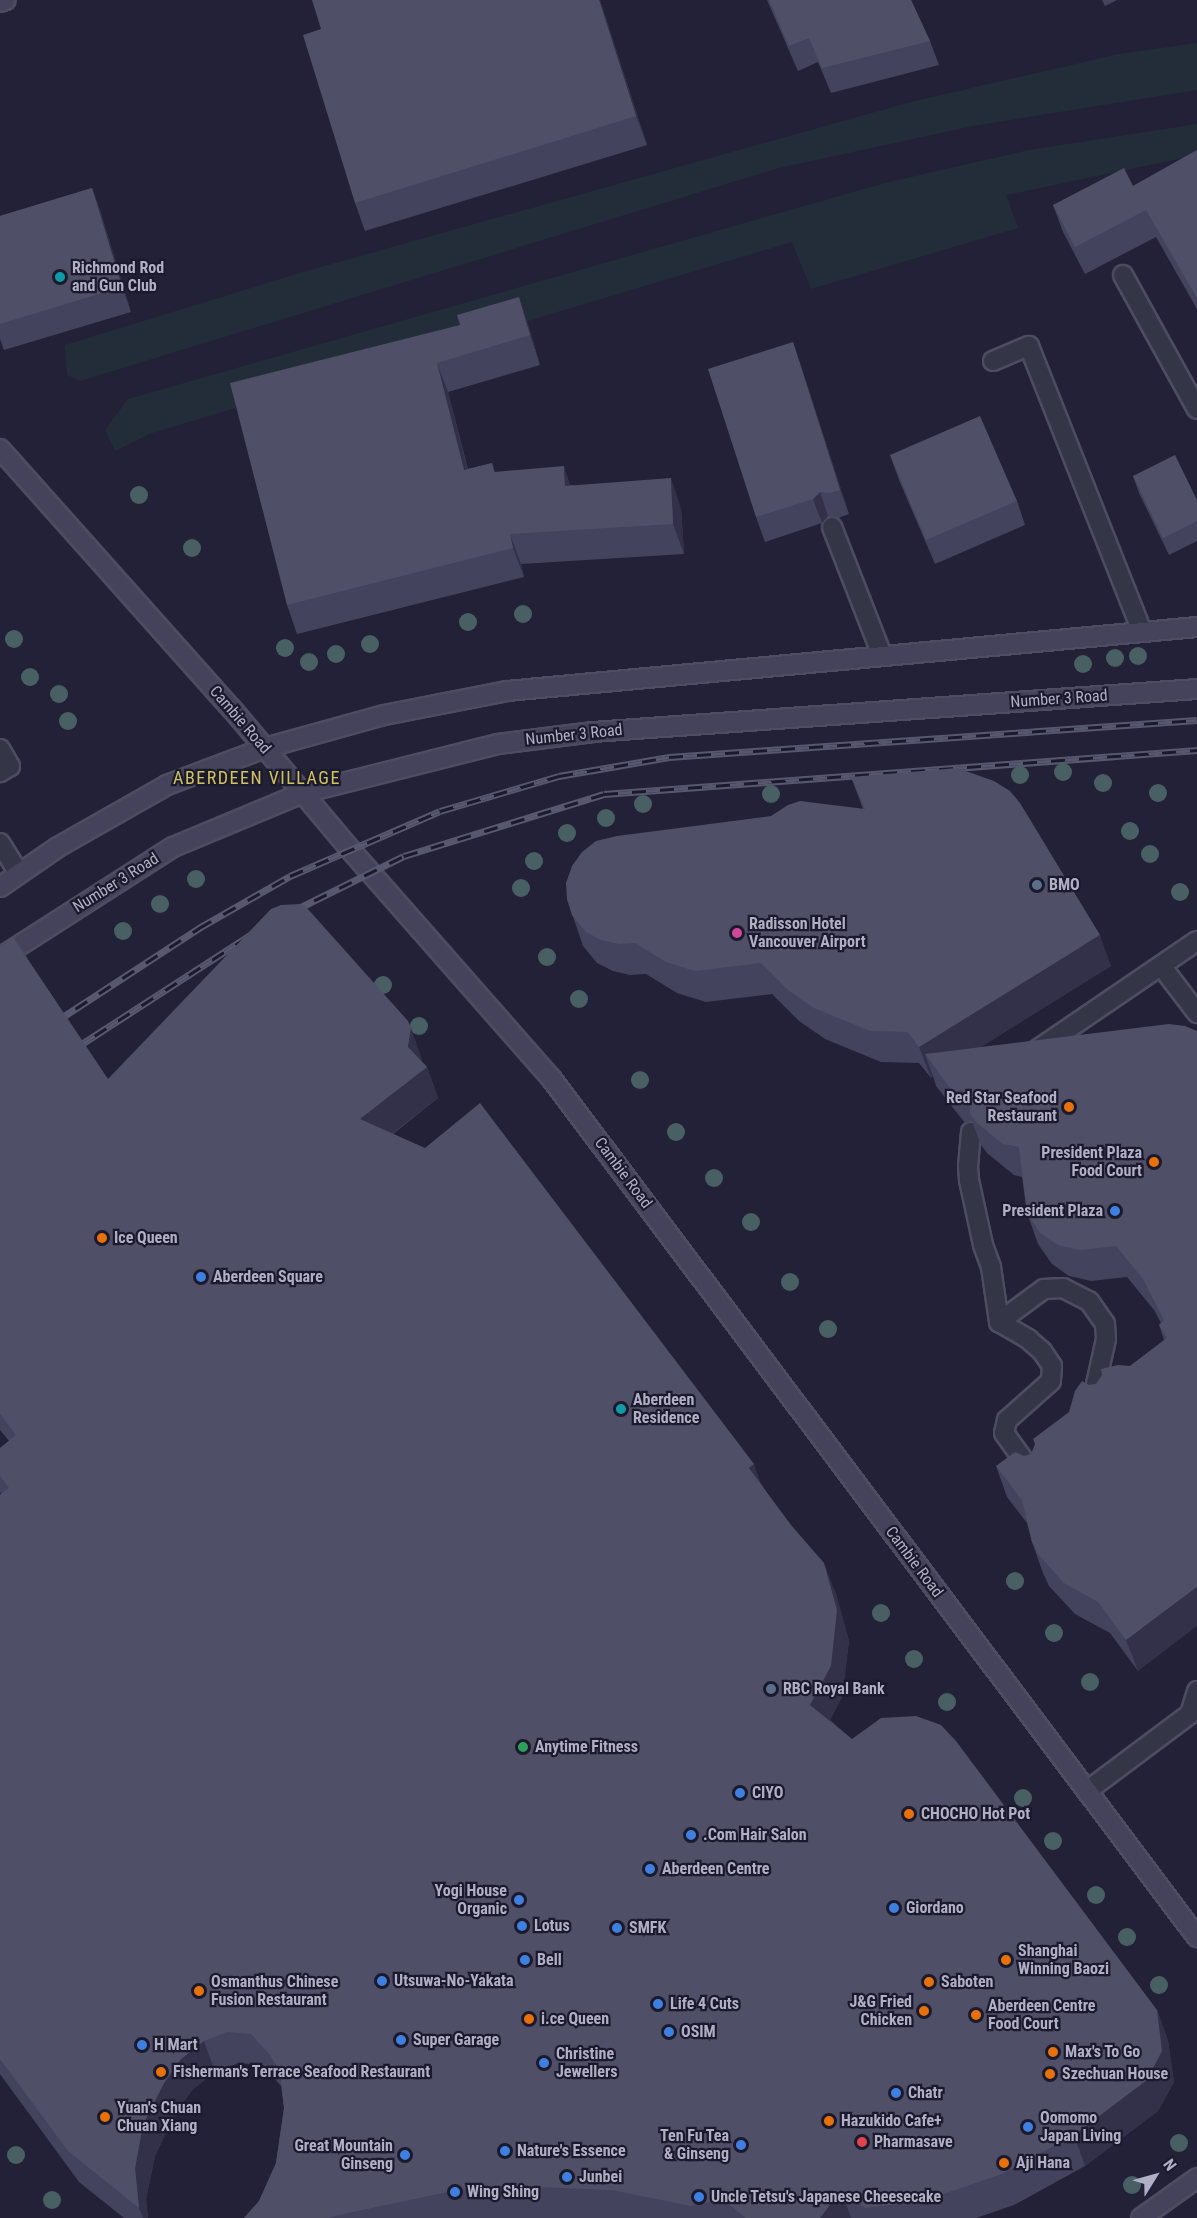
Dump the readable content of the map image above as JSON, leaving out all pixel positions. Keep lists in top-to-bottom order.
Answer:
{
  "streets": {
    "main road": ["Number 3 Road", "Cambie Road"]
  },
  "crossings": [
    ["Number 3 Road", "Cambie Road"]
  ],
  "districts": ["ABERDEEN VILLAGE"],
  "places": [
    "Richmond Rod and Gun Club",
    "BMO",
    "Radisson Hotel Vancouver Airport",
    "Red Star Seafood Restaurant",
    "President Plaza Food Court",
    "President Plaza",
    "Ice Queen",
    "Aberdeen Square",
    "Aberdeen Residence",
    "RBC Royal Bank",
    "Anytime Fitness",
    "CIYO",
    "CHOCHO Hot Pot",
    ".Com Hair Salon",
    "Aberdeen Centre",
    "Yogi House Organic",
    "Giordano",
    "Lotus",
    "SMFK",
    "Bell",
    "Shanghai Winning Baozi",
    "Utsuwa-No-Yakata",
    "Saboten",
    "Osmanthus Chinese Fusion Restaurant",
    "Life 4 Cuts",
    "J&G Fried Chicken",
    "Aberdeen Centre Food Court",
    "i.ce Queen",
    "OSIM",
    "Super Garage",
    "H Mart",
    "Max's To Go",
    "Christine Jewellers",
    "Fisherman's Terrace Seafood Restaurant",
    "Szechuan House",
    "Chatr",
    "Yuan's Chuan Chuan Xiang",
    "Hazukido Cafe+",
    "Oomomo Japan Living",
    "Pharmasave",
    "Ten Fu Tea & Ginseng",
    "Nature's Essence",
    "Great Mountain Ginseng",
    "Aji Hana",
    "Junbei",
    "Wing Shing",
    "Uncle Tetsu's Japanese Cheesecake"
  ],
  "north": "top right"
}
